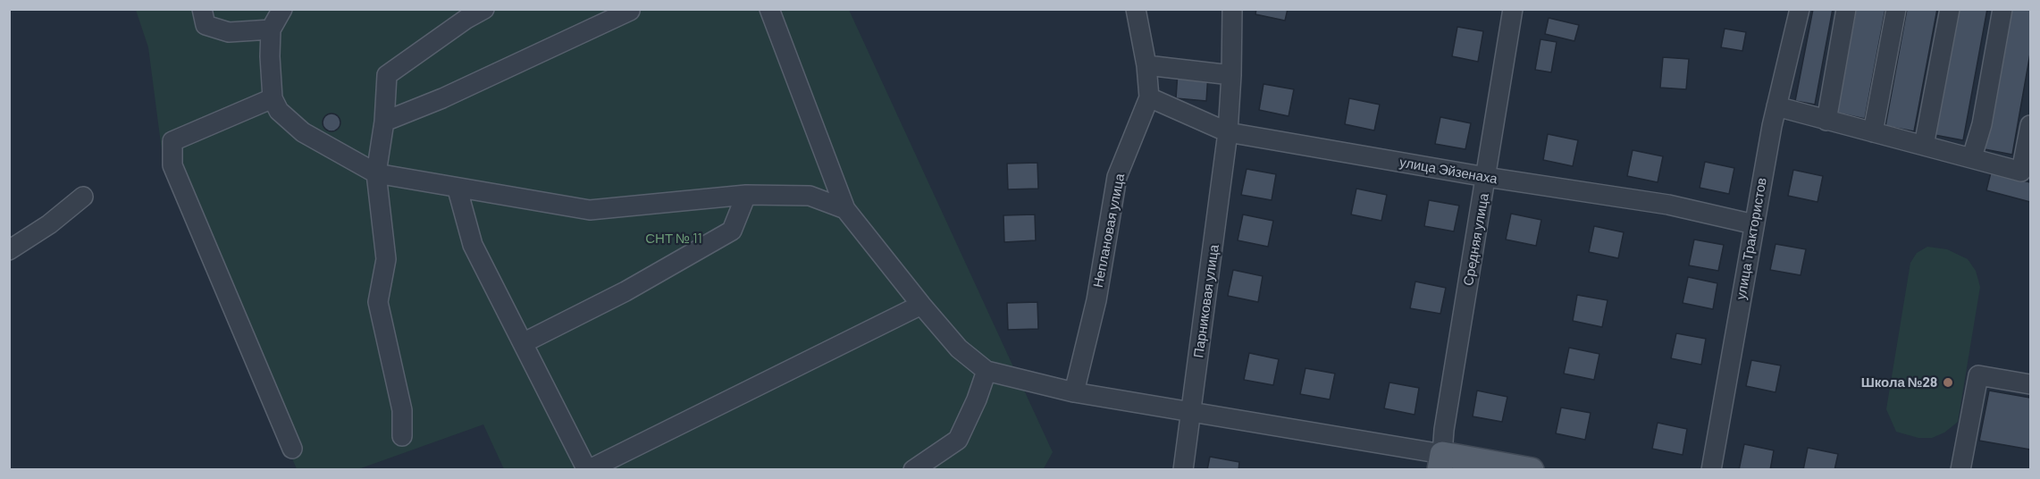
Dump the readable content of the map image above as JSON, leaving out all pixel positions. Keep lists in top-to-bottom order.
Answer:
{
  "streets": {
    "street": [
      "улица Эйзенаха",
      "Неплановая улица",
      "улица Трактористов",
      "Средняя улица",
      "Парниковая улица"
    ]
  },
  "crossings": [
    ["улица Эйзенаха", "Неплановая улица"],
    ["улица Эйзенаха", "улица Трактористов"],
    ["улица Эйзенаха", "Средняя улица"],
    ["улица Эйзенаха", "Парниковая улица"]
  ],
  "parks": ["СНТ № 11"],
  "places": ["Школа №28"]
}
